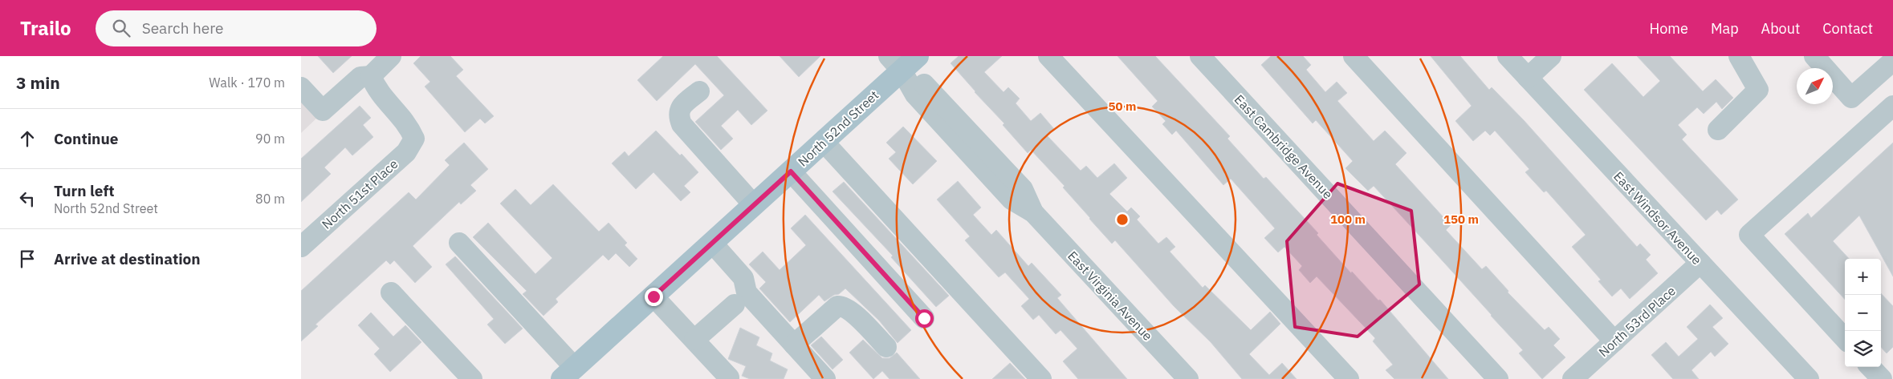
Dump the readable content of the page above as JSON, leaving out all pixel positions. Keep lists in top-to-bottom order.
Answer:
{
  "streets": {
    "main road": ["North 52nd Street"],
    "street": [
      "East Cambridge Avenue",
      "North 51st Place",
      "East Windsor Avenue",
      "East Virginia Avenue",
      "North 53rd Place"
    ]
  },
  "crossings": [
    ["North 52nd Street", "East Virginia Avenue"],
    ["East Windsor Avenue", "North 53rd Place"]
  ],
  "north": "top right",
  "page": {
    "header": "Trailo",
    "search": "Search here",
    "nav": [
      "Home",
      "Map",
      "About",
      "Contact"
    ],
    "heading": ["3 min", "Walk · 170 m"],
    "list": [
      ["Continue", "90 m"],
      ["Turn left", "North 52nd Street", "80 m"],
      "Arrive at destination"
    ],
    "map_buttons": ["+", "−"]
  },
  "rings": ["50 m", "100 m", "150 m"]
}
